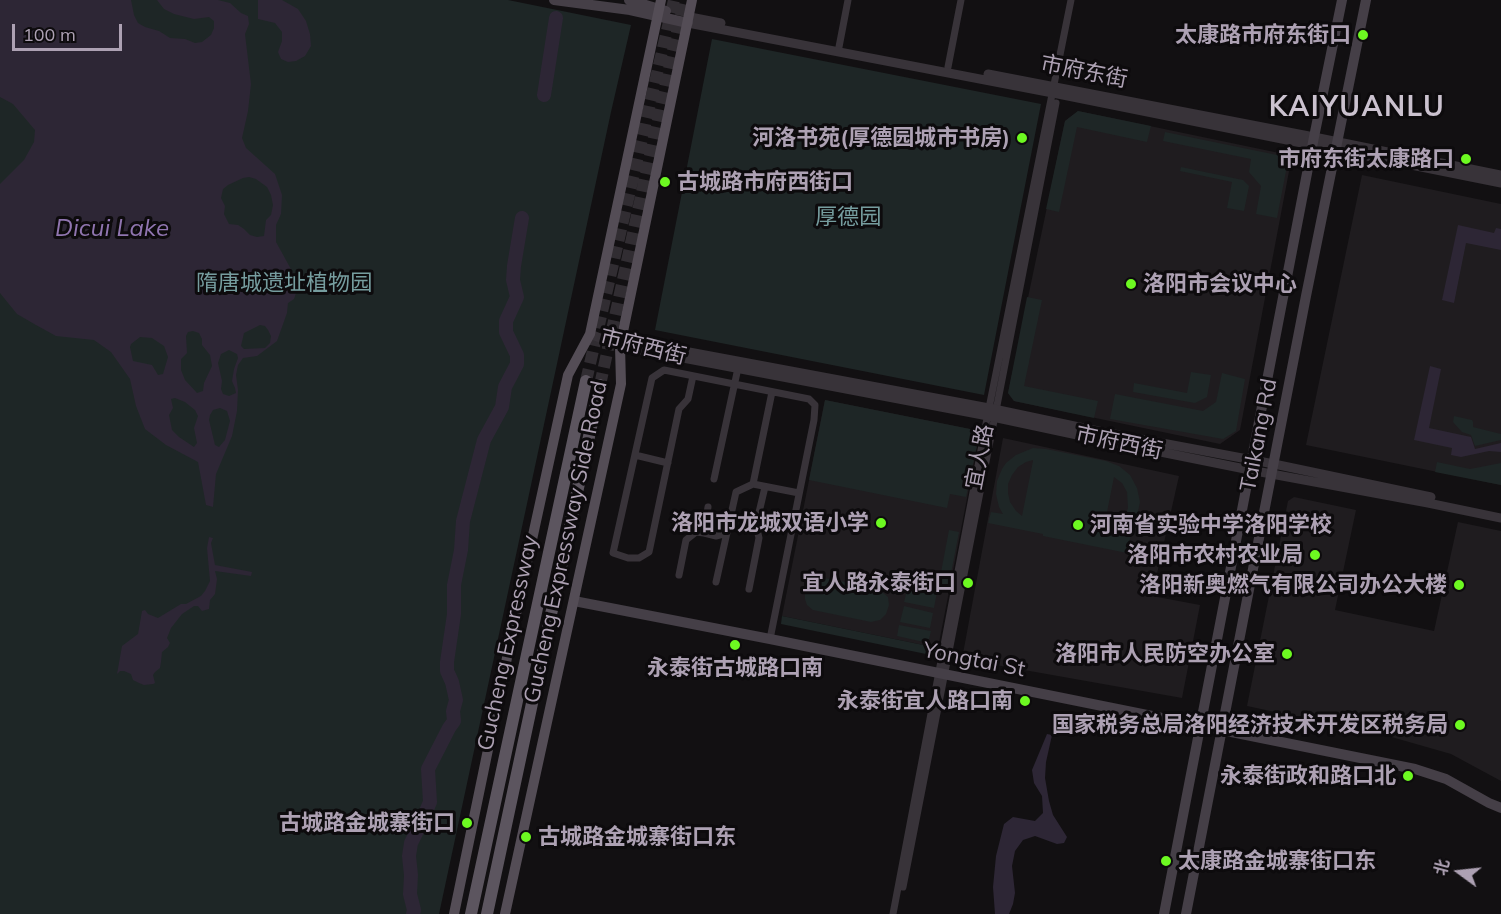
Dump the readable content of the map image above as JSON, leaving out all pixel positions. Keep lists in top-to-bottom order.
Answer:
{
  "streets": {
    "highway": ["Gucheng Expressway"],
    "main road": [
      "市府东街",
      "Taikang Rd",
      "Gucheng Expressway Side Road",
      "Yongtai St"
    ],
    "street": ["市府西街", "宜人路"]
  },
  "crossings": [
    ["市府东街", "Taikang Rd"],
    ["市府东街", "宜人路"],
    ["市府东街", "Gucheng Expressway Side Road"],
    ["市府西街", "Taikang Rd"],
    ["市府西街", "宜人路"],
    ["市府西街", "Gucheng Expressway Side Road"],
    ["Taikang Rd", "Yongtai St"],
    ["宜人路", "Yongtai St"],
    ["Gucheng Expressway Side Road", "Yongtai St"]
  ],
  "districts": ["KAIYUANLU"],
  "water": ["Dicui Lake"],
  "parks": ["厚德园", "隋唐城遗址植物园"],
  "places": [
    "太康路市府东街口",
    "河洛书苑(厚德园城市书房)",
    "市府东街太康路口",
    "古城路市府西街口",
    "洛阳市会议中心",
    "洛阳市龙城双语小学",
    "河南省实验中学洛阳学校",
    "洛阳市农村农业局",
    "宜人路永泰街口",
    "洛阳新奥燃气有限公司办公大楼",
    "永泰街古城路口南",
    "洛阳市人民防空办公室",
    "永泰街宜人路口南",
    "国家税务总局洛阳经济技术开发区税务局",
    "永泰街政和路口北",
    "古城路金城寨街口",
    "古城路金城寨街口东",
    "太康路金城寨街口东"
  ],
  "scale_bar": "100 m",
  "north": "left"
}
